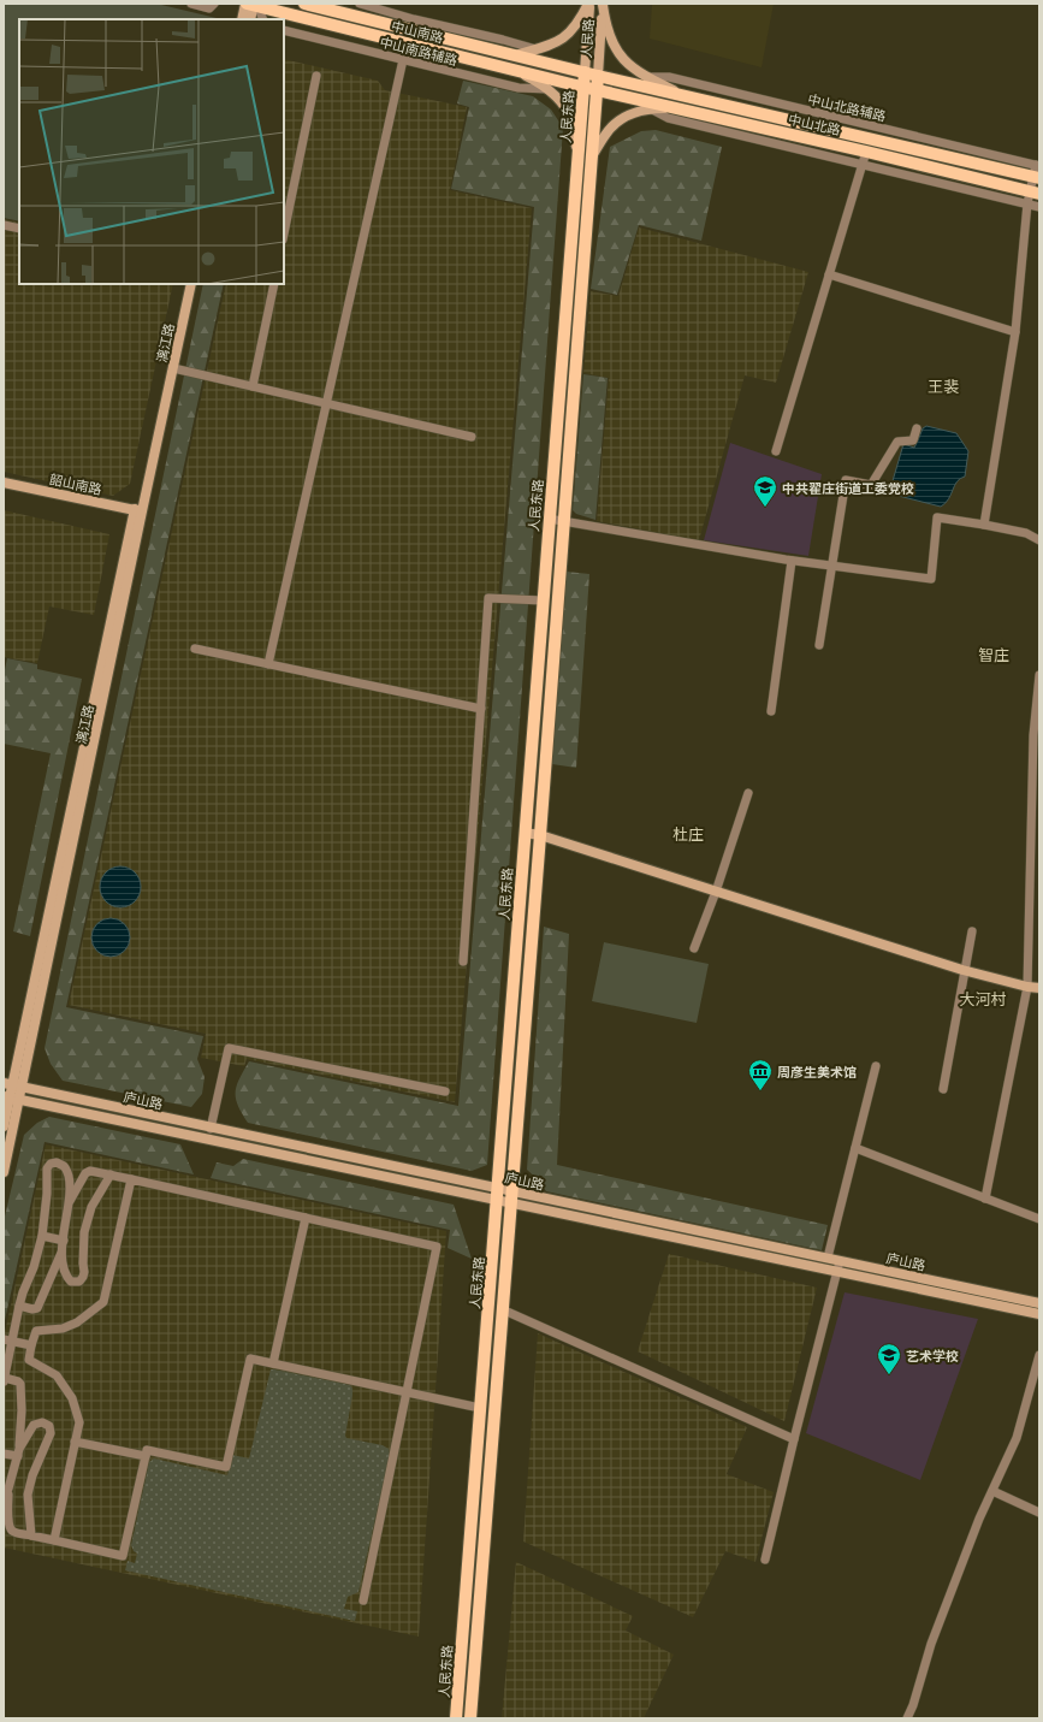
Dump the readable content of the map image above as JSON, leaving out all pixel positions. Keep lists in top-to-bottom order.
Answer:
{
  "streets": {
    "main road": [
      "中山南路",
      "人民路",
      "人民东路",
      "中山北路",
      "漓江路",
      "韶山南路",
      "庐山路"
    ],
    "street": ["中山南路辅路", "中山北路辅路"]
  },
  "crossings": [
    ["中山南路", "人民路"],
    ["中山南路", "人民东路"],
    ["中山南路", "中山北路"],
    ["人民路", "人民东路"],
    ["人民路", "中山北路"],
    ["中山北路辅路", "中山北路"],
    ["人民东路", "中山北路"],
    ["人民东路", "庐山路"],
    ["漓江路", "韶山南路"],
    ["漓江路", "庐山路"]
  ],
  "districts": [
    "王裴",
    "智庄",
    "杜庄",
    "大河村"
  ],
  "places": {
    "school or university": ["中共翟庄街道工委党校", "艺术学校"],
    "museum": ["周彦生美术馆"]
  }
}
